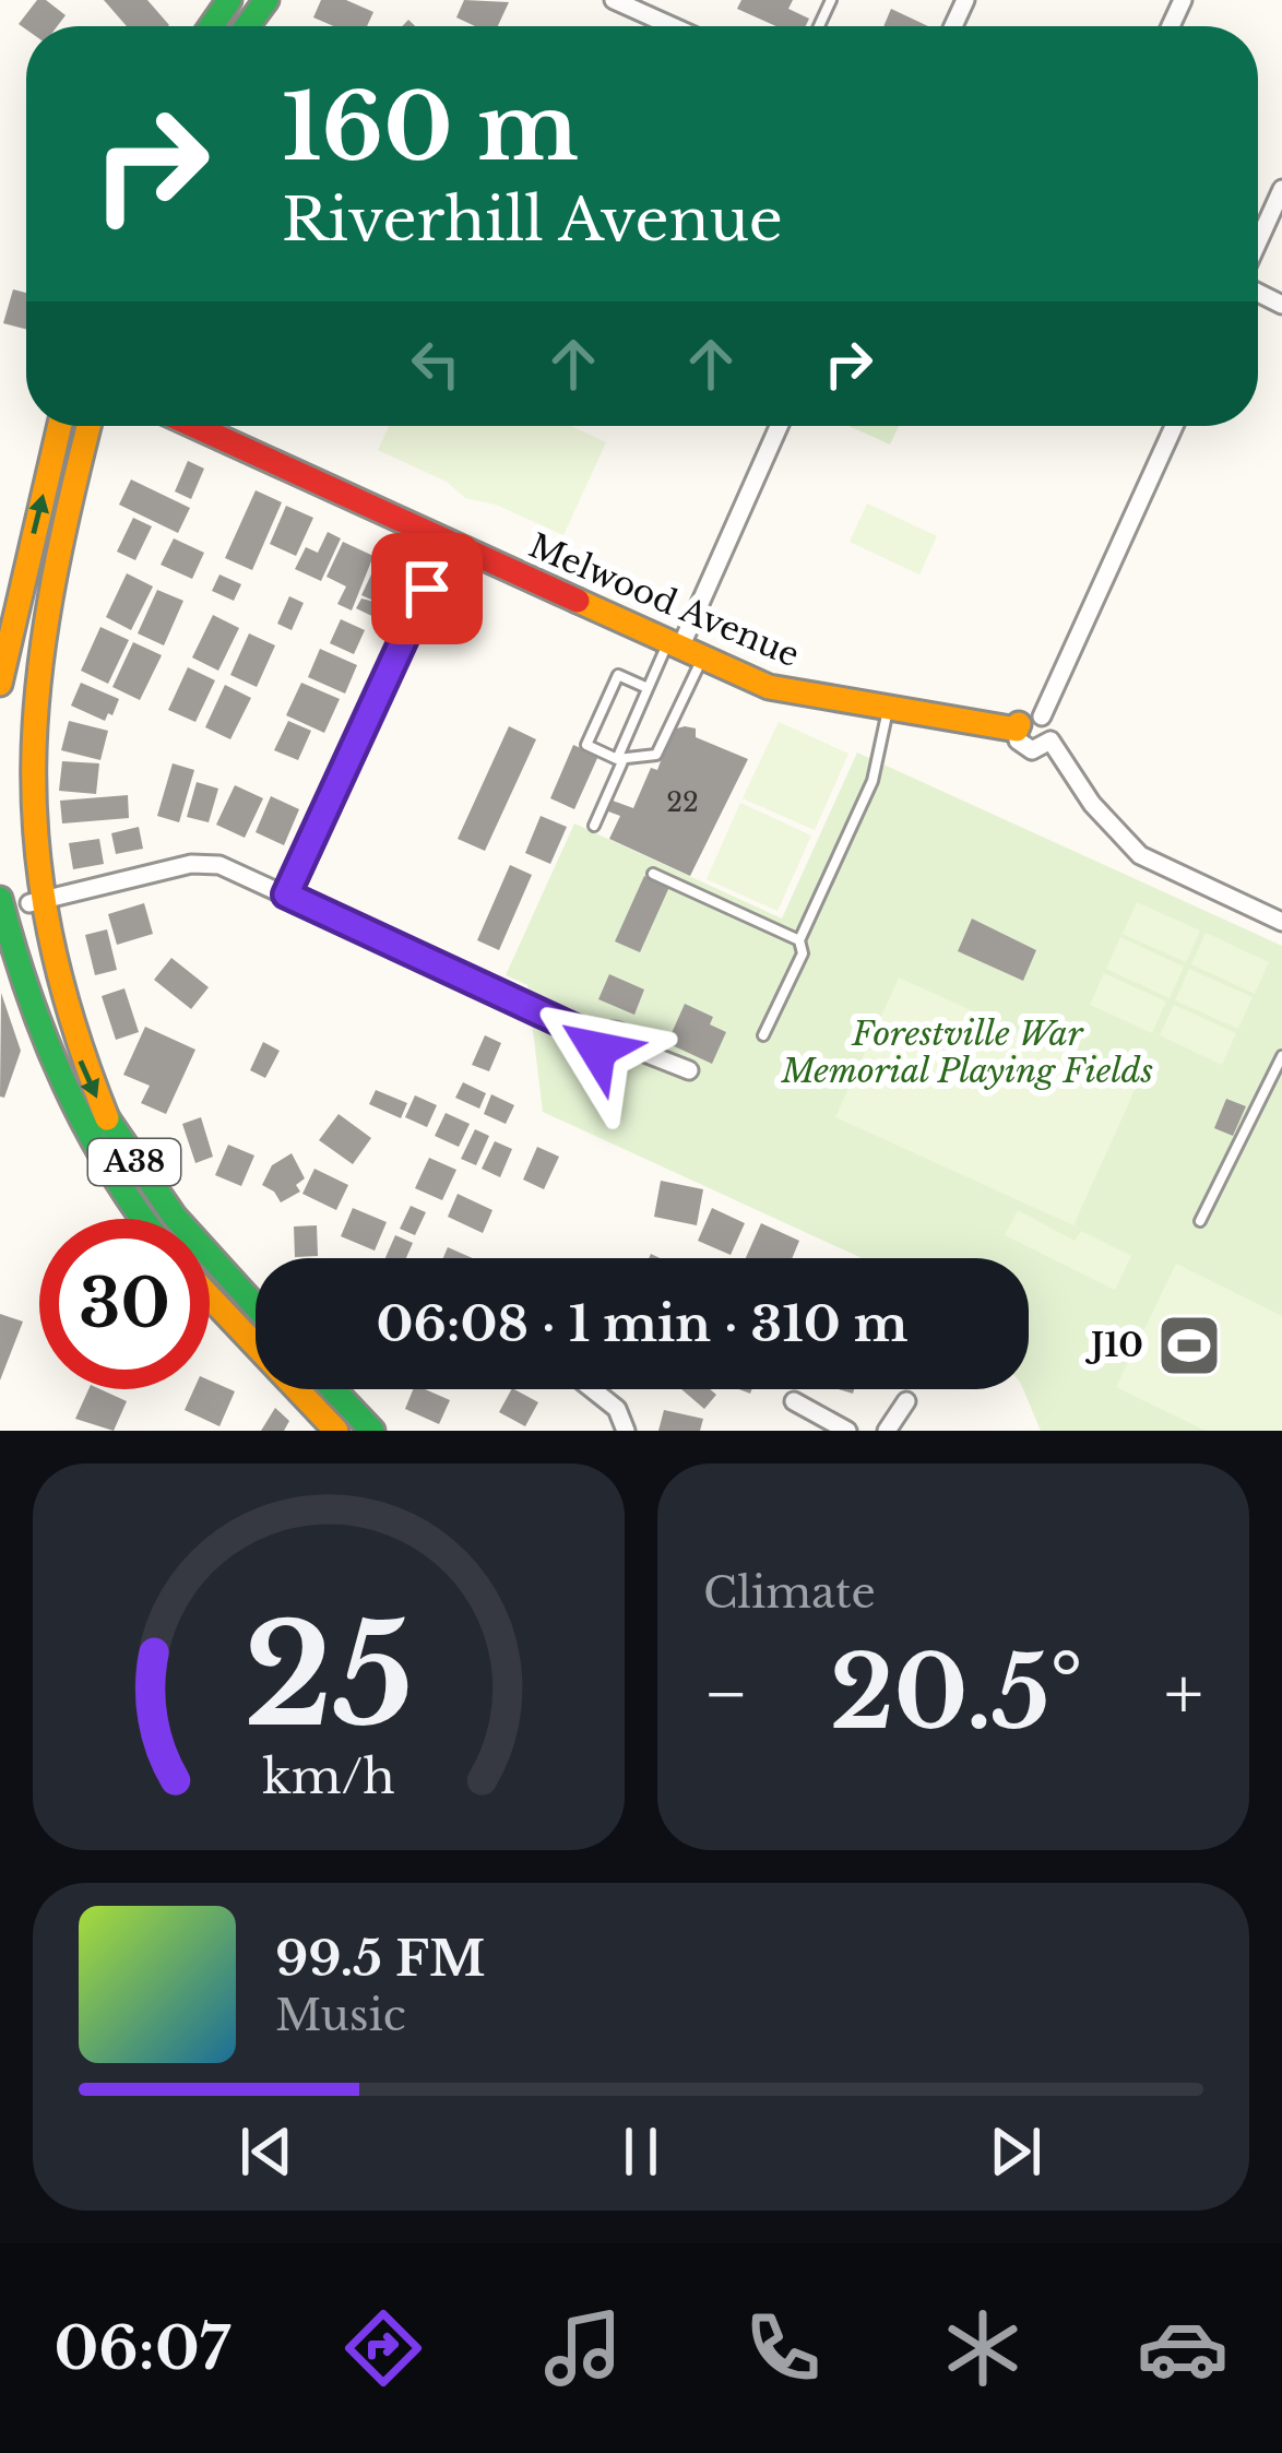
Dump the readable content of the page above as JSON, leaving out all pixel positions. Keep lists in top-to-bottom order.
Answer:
{
  "streets": {
    "main road": ["Melwood Avenue", "A38"]
  },
  "parks": ["Forestville War Memorial Playing Fields"],
  "places": {
    "sports": ["J10"]
  },
  "house_numbers": ["22"],
  "page": {
    "turn": ["160 m", "Riverhill Avenue"],
    "limit": "30",
    "trip": "06:08 · 1 min · 310 m",
    "tile": "Climate",
    "heat": ["−", "20.5°", "+"],
    "song": ["99.5 FM", "Music"],
    "tabs": "06:07",
    "gauge": ["25", "km/h"]
  }
}
